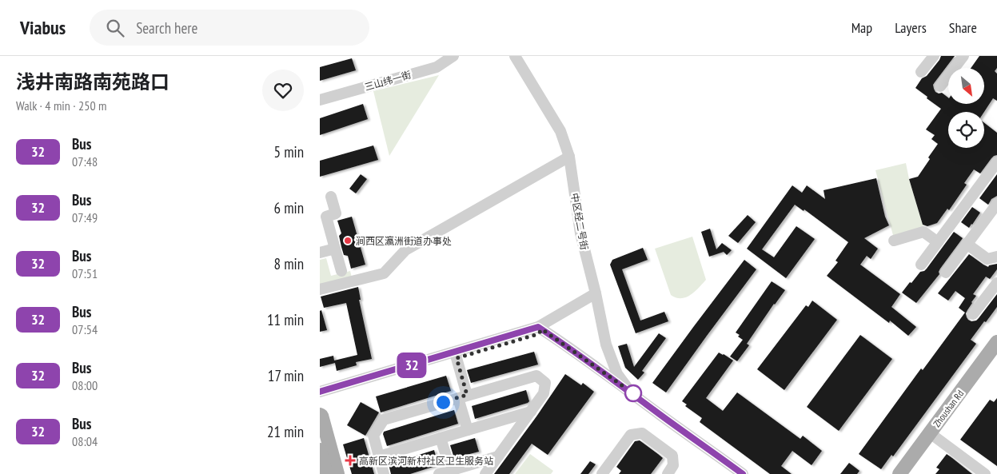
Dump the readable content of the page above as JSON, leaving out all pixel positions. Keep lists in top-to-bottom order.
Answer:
{
  "streets": {
    "main road": ["Zhoushan Rd"],
    "street": ["三山纬一街", "中区经二号街"]
  },
  "places": {
    "other": ["涧西区瀛洲街道办事处"],
    "health": ["高新区滨河新村社区卫生服务站"]
  },
  "lines": ["bus line 32"],
  "north": "bottom right",
  "page": {
    "header": "Viabus",
    "search": "Search here",
    "nav": ["Map", "Layers", "Share"],
    "heading": ["浅井南路南苑路口", "Walk · 4 min · 250 m"],
    "on_map": "32",
    "list": [
      {
        "mark": "32",
        "name": "Bus",
        "note": "07:48",
        "value": "5 min"
      },
      {
        "mark": "32",
        "name": "Bus",
        "note": "07:49",
        "value": "6 min"
      },
      {
        "mark": "32",
        "name": "Bus",
        "note": "07:51",
        "value": "8 min"
      },
      {
        "mark": "32",
        "name": "Bus",
        "note": "07:54",
        "value": "11 min"
      },
      {
        "mark": "32",
        "name": "Bus",
        "note": "08:00",
        "value": "17 min"
      },
      {
        "mark": "32",
        "name": "Bus",
        "note": "08:04",
        "value": "21 min"
      }
    ]
  }
}
